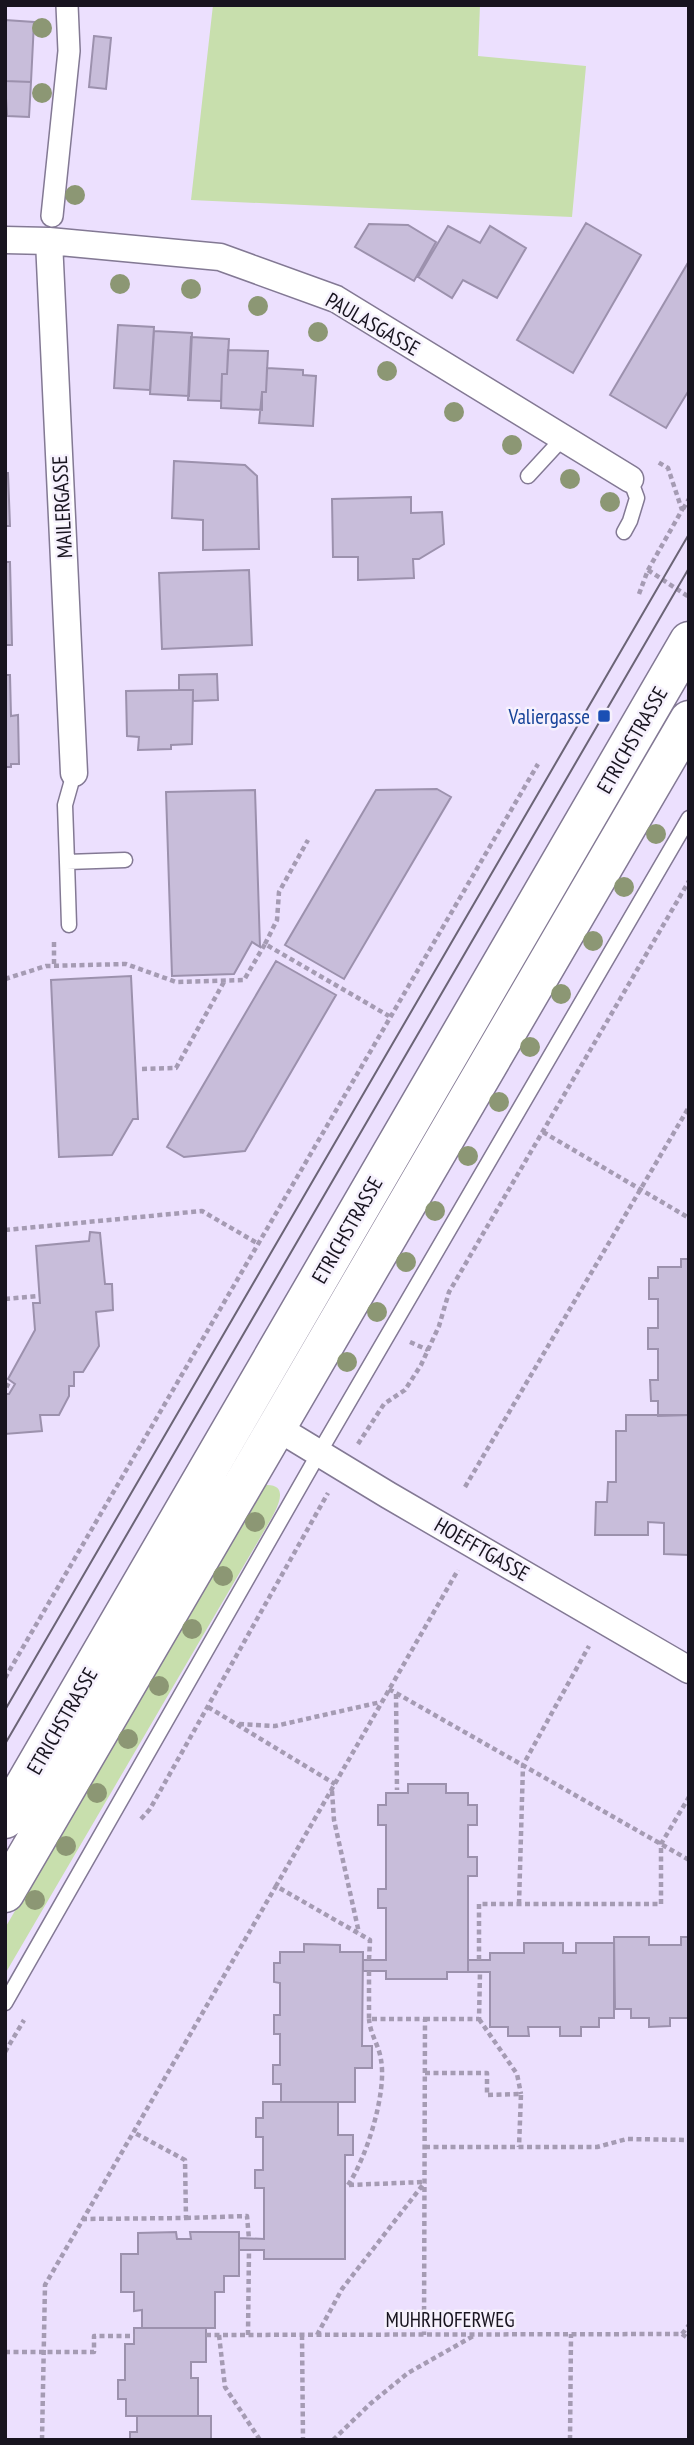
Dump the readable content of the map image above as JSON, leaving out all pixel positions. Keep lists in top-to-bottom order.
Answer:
{
  "streets": {
    "main road": ["ETRICHSTRASSE"],
    "street": ["PAULASGASSE", "MAILERGASSE", "HOEFFTGASSE"],
    "path": ["MUHRHOFERWEG"]
  },
  "crossings": [
    ["PAULASGASSE", "MAILERGASSE"],
    ["ETRICHSTRASSE", "HOEFFTGASSE"]
  ],
  "places": {
    "transit": ["Valiergasse"]
  }
}
